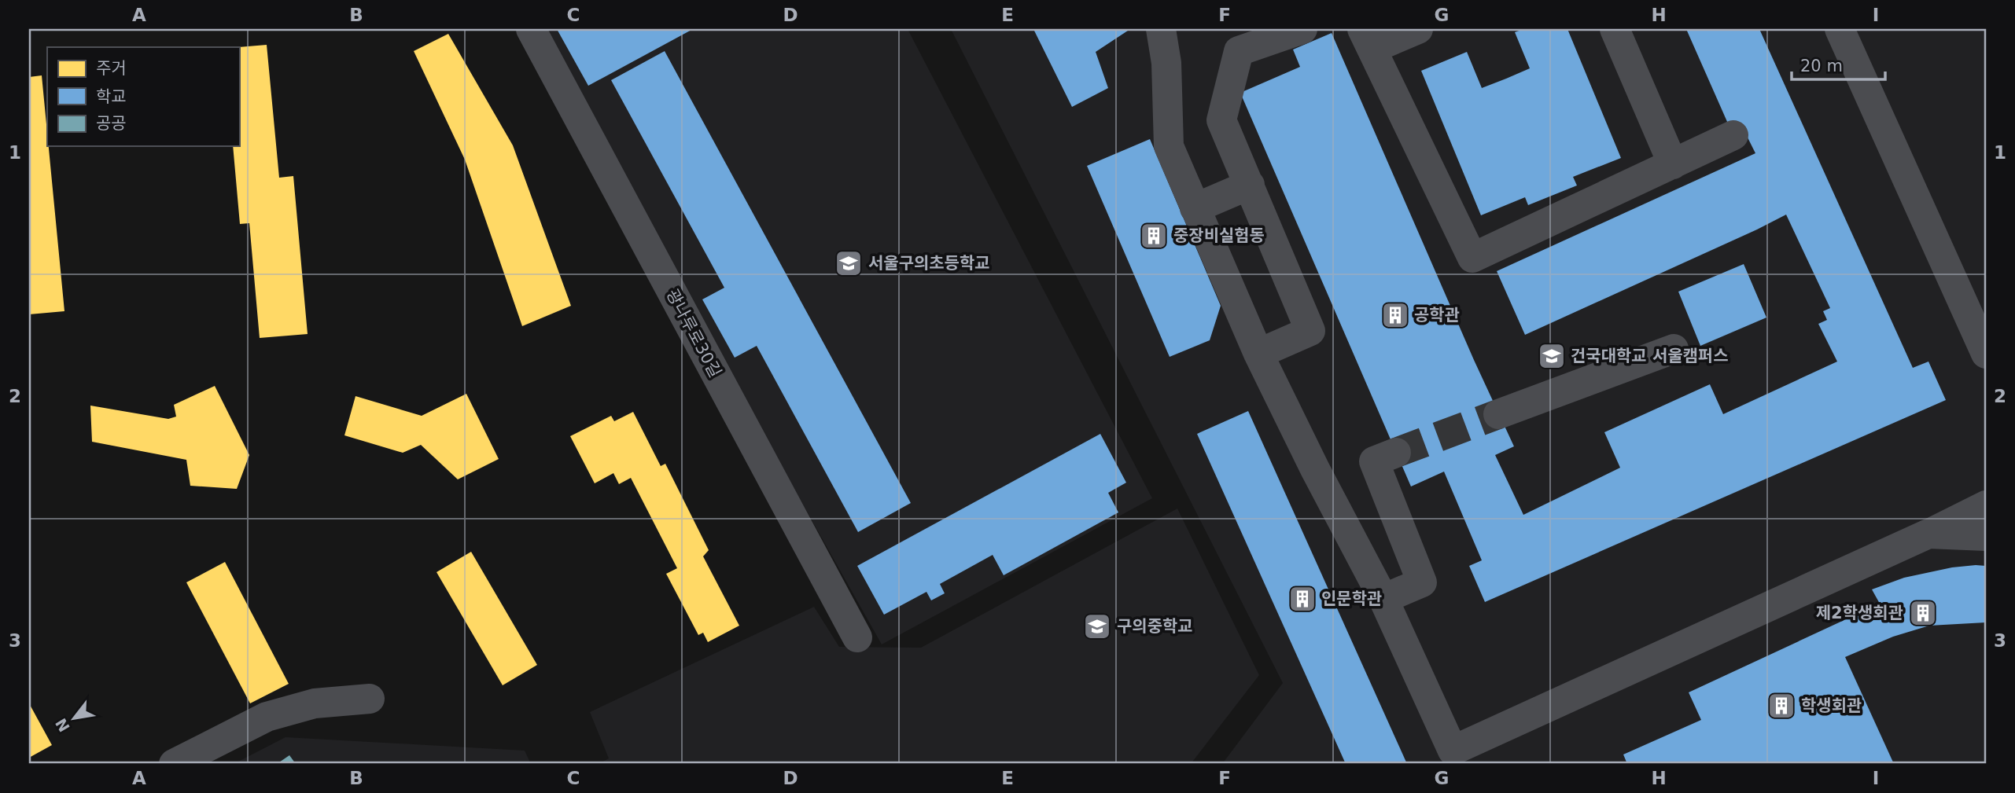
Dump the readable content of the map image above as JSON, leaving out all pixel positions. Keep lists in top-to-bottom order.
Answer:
{
  "streets": {
    "street": ["광나루로30길"]
  },
  "places": {
    "building": [
      "중장비실험동",
      "공학관",
      "인문학관",
      "제2학생회관",
      "학생회관"
    ],
    "school or university": ["서울구의초등학교", "건국대학교 서울캠퍼스", "구의중학교"]
  },
  "legend": ["주거", "학교", "공공"],
  "scale_bar": "20 m",
  "north": "bottom left",
  "grid": {
    "columns": [
      "A",
      "B",
      "C",
      "D",
      "E",
      "F",
      "G",
      "H",
      "I"
    ],
    "rows": ["1", "2", "3"]
  }
}
